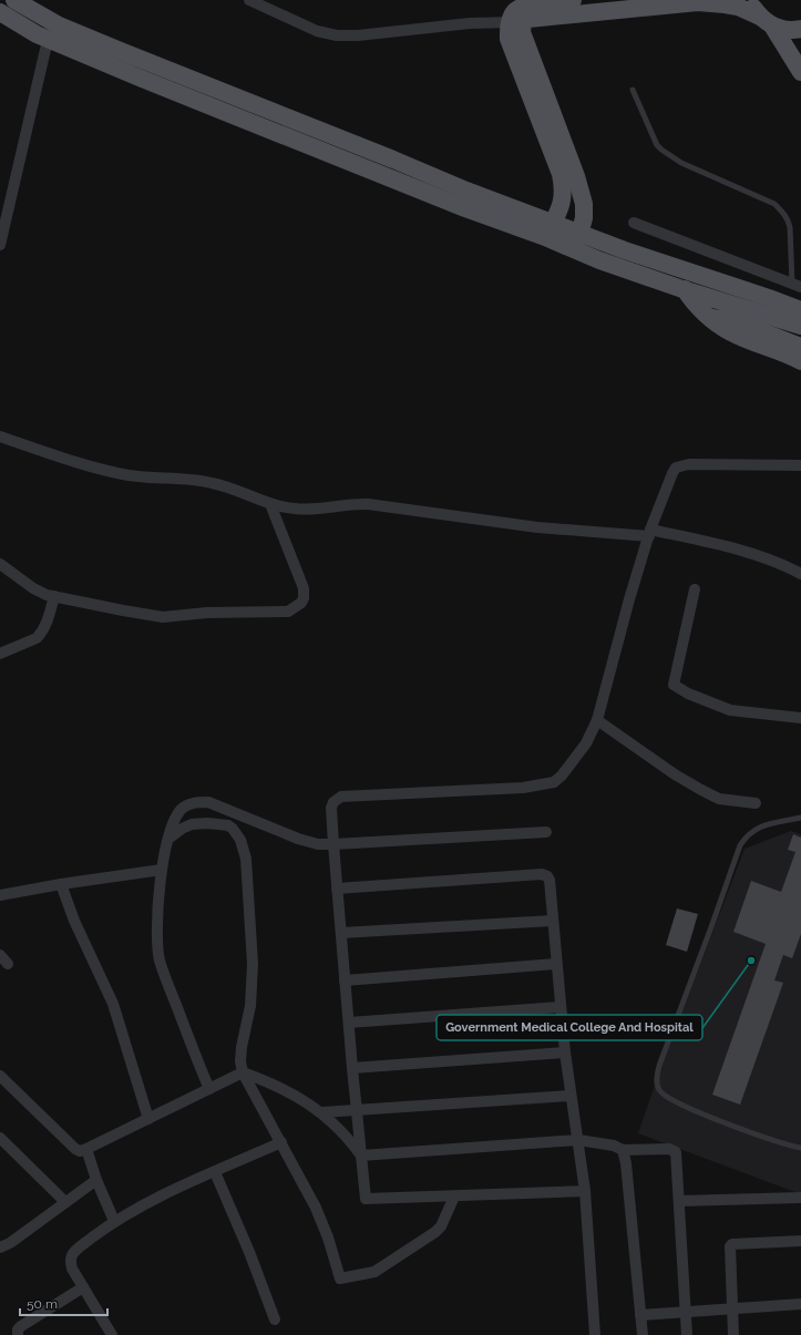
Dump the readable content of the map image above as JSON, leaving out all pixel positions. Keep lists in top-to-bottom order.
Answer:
{
  "places": ["Government Medical College And Hospital"],
  "scale_bar": "50 m"
}
